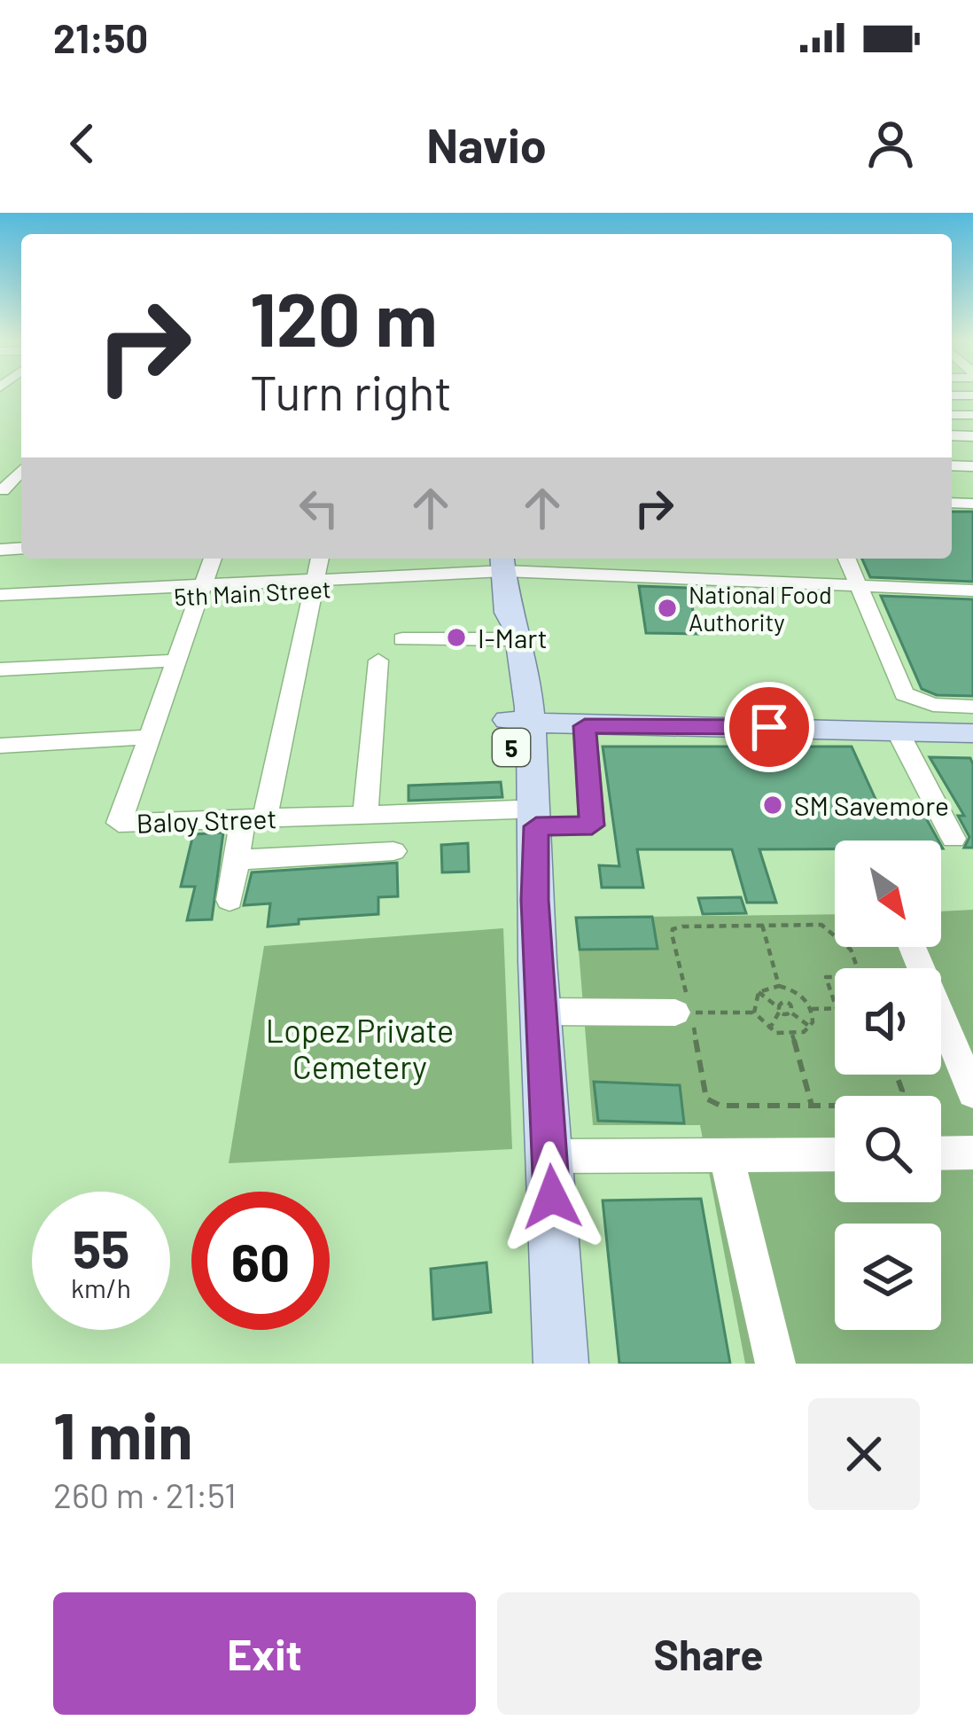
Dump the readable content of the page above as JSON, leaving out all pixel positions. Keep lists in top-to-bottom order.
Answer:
{
  "streets": {
    "main road": ["5"],
    "street": ["5th Main Street", "Baloy Street"]
  },
  "crossings": [
    ["5th Main Street", "5"],
    ["5th Main Street", "Baloy Street"],
    ["5", "Baloy Street"]
  ],
  "parks": ["Lopez Private Cemetery"],
  "places": ["National Food Authority", "I-Mart", "SM Savemore"],
  "north": "bottom right",
  "page": {
    "status": "21:50",
    "header": "Navio",
    "turn": ["120 m", "Turn right"],
    "speed": "55 km/h",
    "limit": "60",
    "heading": ["1 min", "260 m · 21:51"],
    "buttons": ["Exit", "Share"]
  }
}
